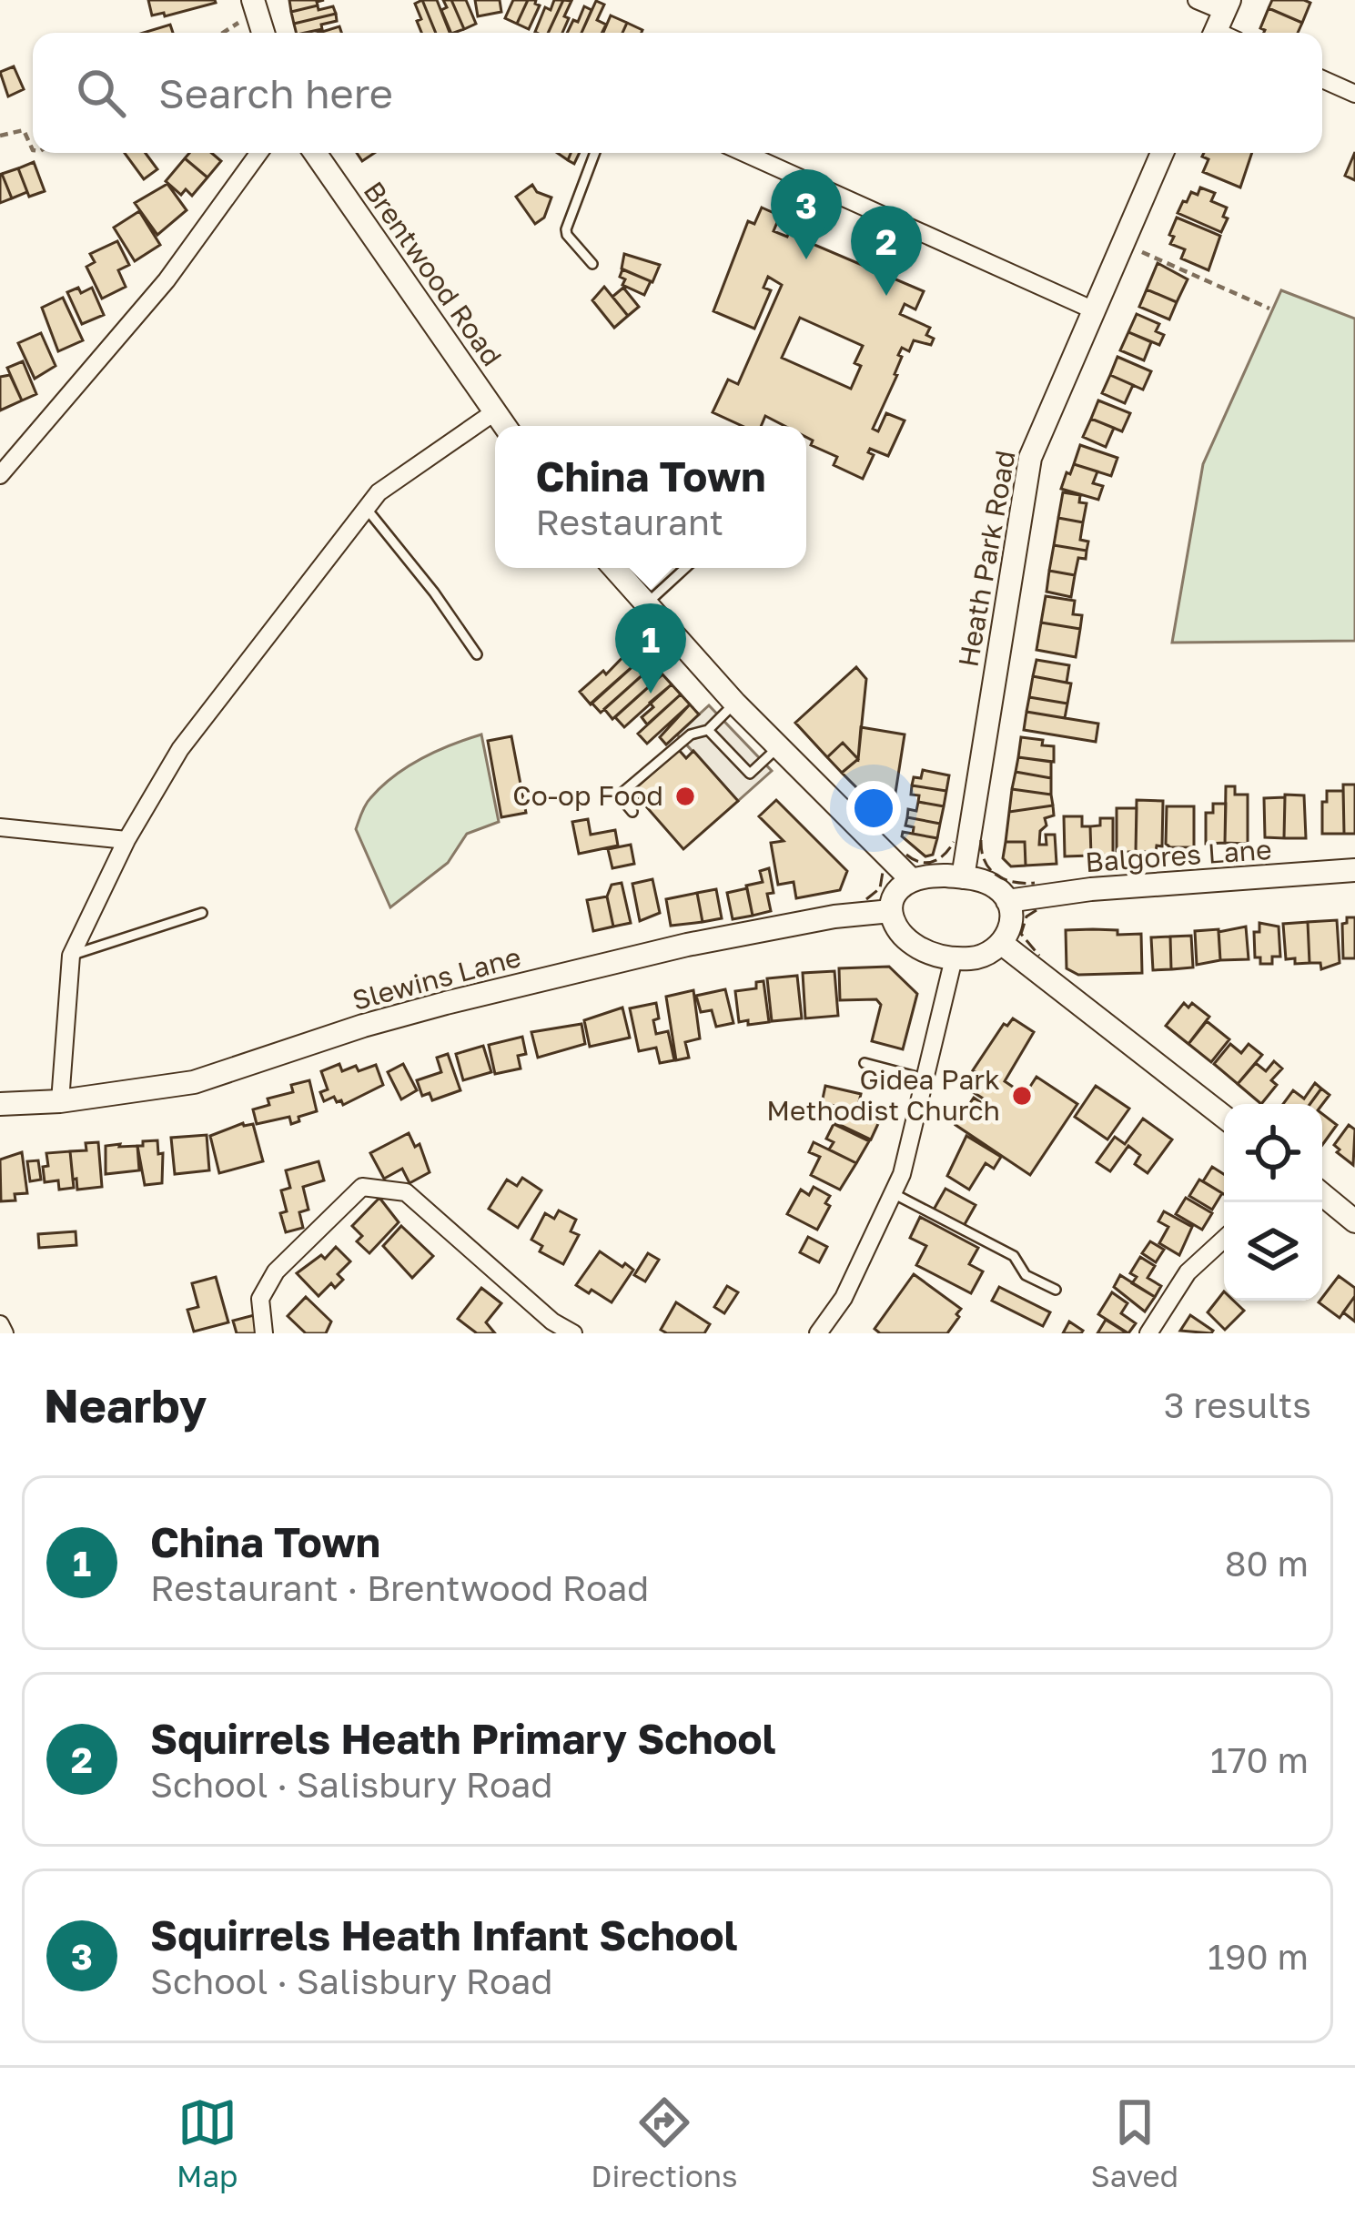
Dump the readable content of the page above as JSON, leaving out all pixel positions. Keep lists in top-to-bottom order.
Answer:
{
  "streets": {
    "street": [
      "Brentwood Road",
      "Heath Park Road",
      "Balgores Lane",
      "Slewins Lane"
    ]
  },
  "crossings": [
    ["Heath Park Road", "Balgores Lane"],
    ["Heath Park Road", "Slewins Lane"],
    ["Balgores Lane", "Slewins Lane"]
  ],
  "places": ["Co-op Food", "Gidea Park Methodist Church"],
  "page": {
    "search": "Search here",
    "pins": ["3", "2", "1"],
    "popup": ["China Town", "Restaurant"],
    "heading": ["Nearby", "3 results"],
    "list": [
      {
        "mark": "1",
        "name": "China Town",
        "note": "Restaurant · Brentwood Road",
        "value": "80 m"
      },
      {
        "mark": "2",
        "name": "Squirrels Heath Primary School",
        "note": "School · Salisbury Road",
        "value": "170 m"
      },
      {
        "mark": "3",
        "name": "Squirrels Heath Infant School",
        "note": "School · Salisbury Road",
        "value": "190 m"
      }
    ],
    "nav": ["Map", "Directions", "Saved"]
  }
}
